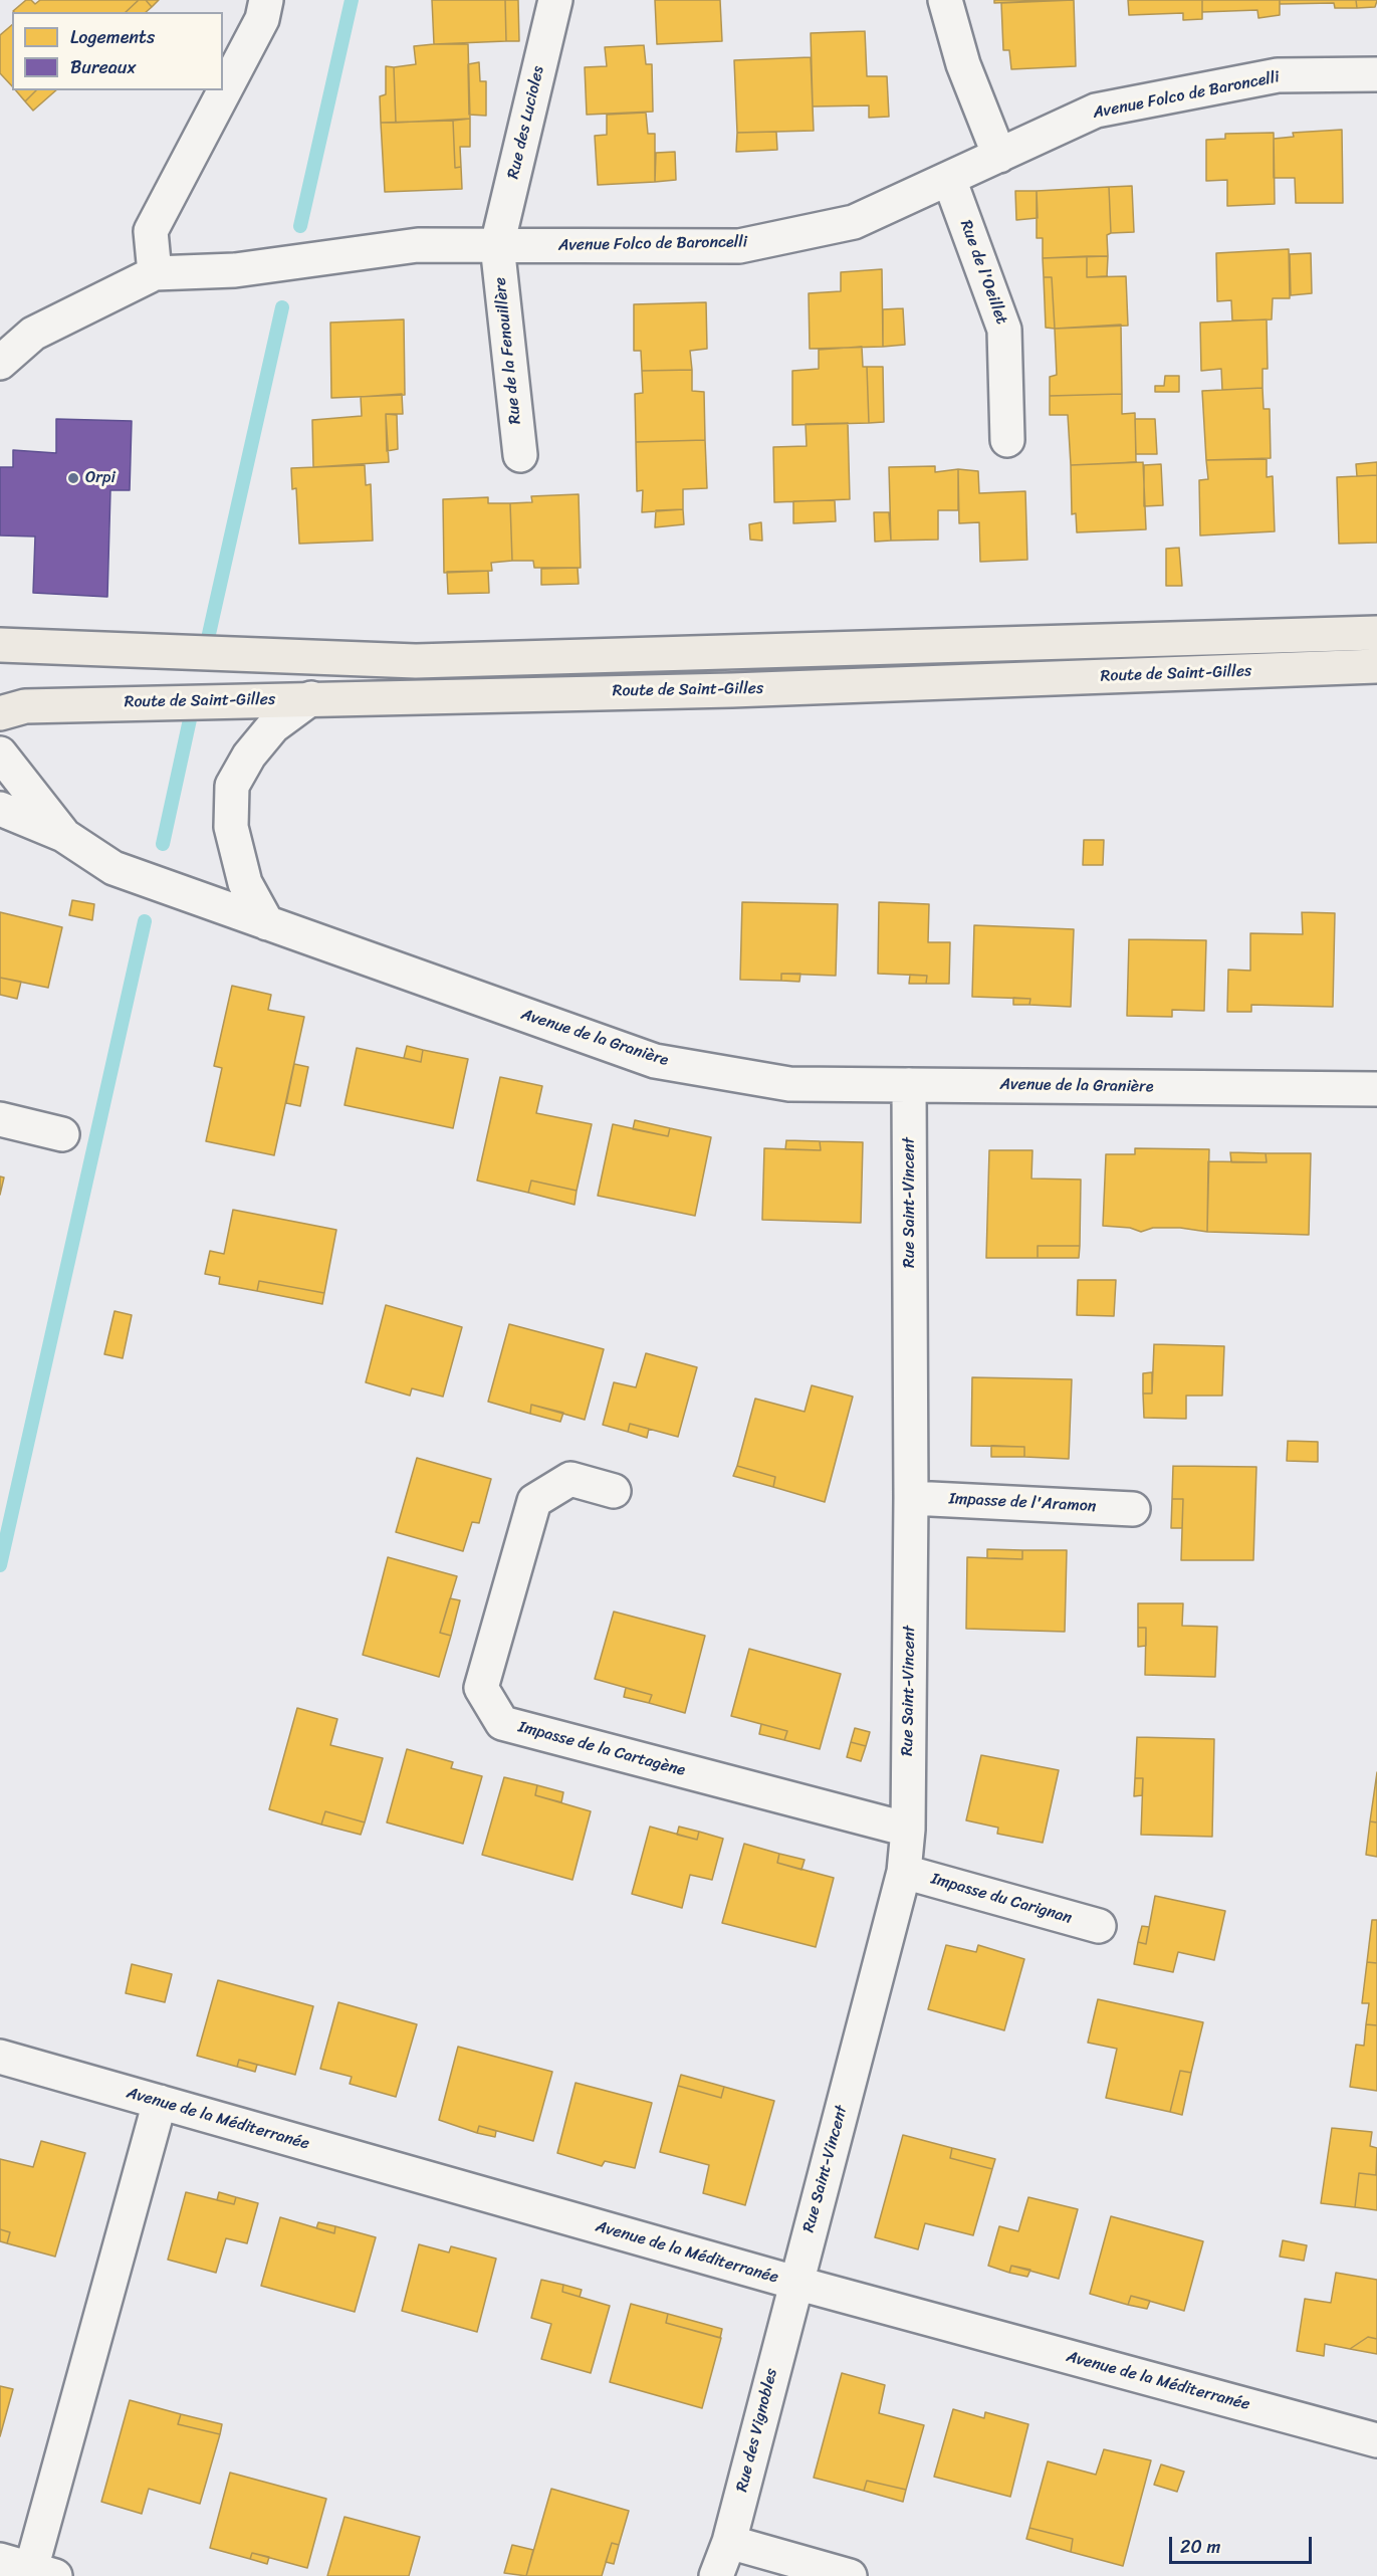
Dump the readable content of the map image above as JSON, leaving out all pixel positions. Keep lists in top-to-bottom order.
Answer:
{
  "streets": {
    "main road": ["Route de Saint-Gilles"],
    "street": [
      "Avenue Folco de Baroncelli",
      "Rue des Lucioles",
      "Rue de l'Oeillet",
      "Rue de la Fenouillère",
      "Avenue de la Granière",
      "Rue Saint-Vincent",
      "Impasse de l'Aramon",
      "Impasse de la Cartagène",
      "Impasse du Carignan",
      "Avenue de la Méditerranée",
      "Rue des Vignobles"
    ]
  },
  "crossings": [
    ["Avenue Folco de Baroncelli", "Rue des Lucioles"],
    ["Avenue Folco de Baroncelli", "Rue de l'Oeillet"],
    ["Avenue Folco de Baroncelli", "Rue de la Fenouillère"],
    ["Rue des Lucioles", "Rue de la Fenouillère"],
    ["Avenue de la Granière", "Rue Saint-Vincent"],
    ["Rue Saint-Vincent", "Impasse de l'Aramon"],
    ["Rue Saint-Vincent", "Impasse de la Cartagène"],
    ["Rue Saint-Vincent", "Impasse du Carignan"],
    ["Rue Saint-Vincent", "Avenue de la Méditerranée"],
    ["Rue Saint-Vincent", "Rue des Vignobles"],
    ["Avenue de la Méditerranée", "Rue des Vignobles"]
  ],
  "places": ["Orpi"],
  "legend": ["Logements", "Bureaux"],
  "scale_bar": "20 m"
}
